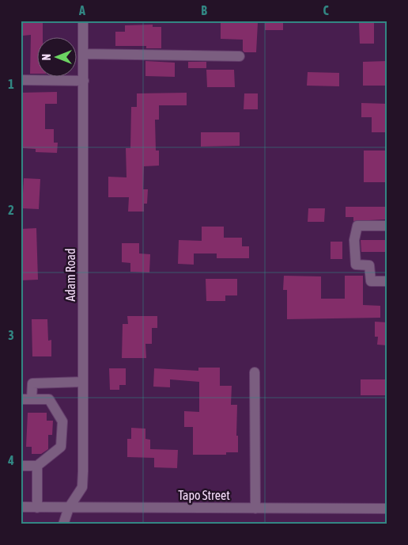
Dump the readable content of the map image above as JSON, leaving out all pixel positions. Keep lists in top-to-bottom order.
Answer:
{
  "streets": {
    "street": ["Adam Road", "Tapo Street"]
  },
  "crossings": [
    ["Adam Road", "Tapo Street"]
  ],
  "north": "left",
  "grid": {
    "columns": ["A", "B", "C"],
    "rows": [
      "1",
      "2",
      "3",
      "4"
    ]
  }
}
